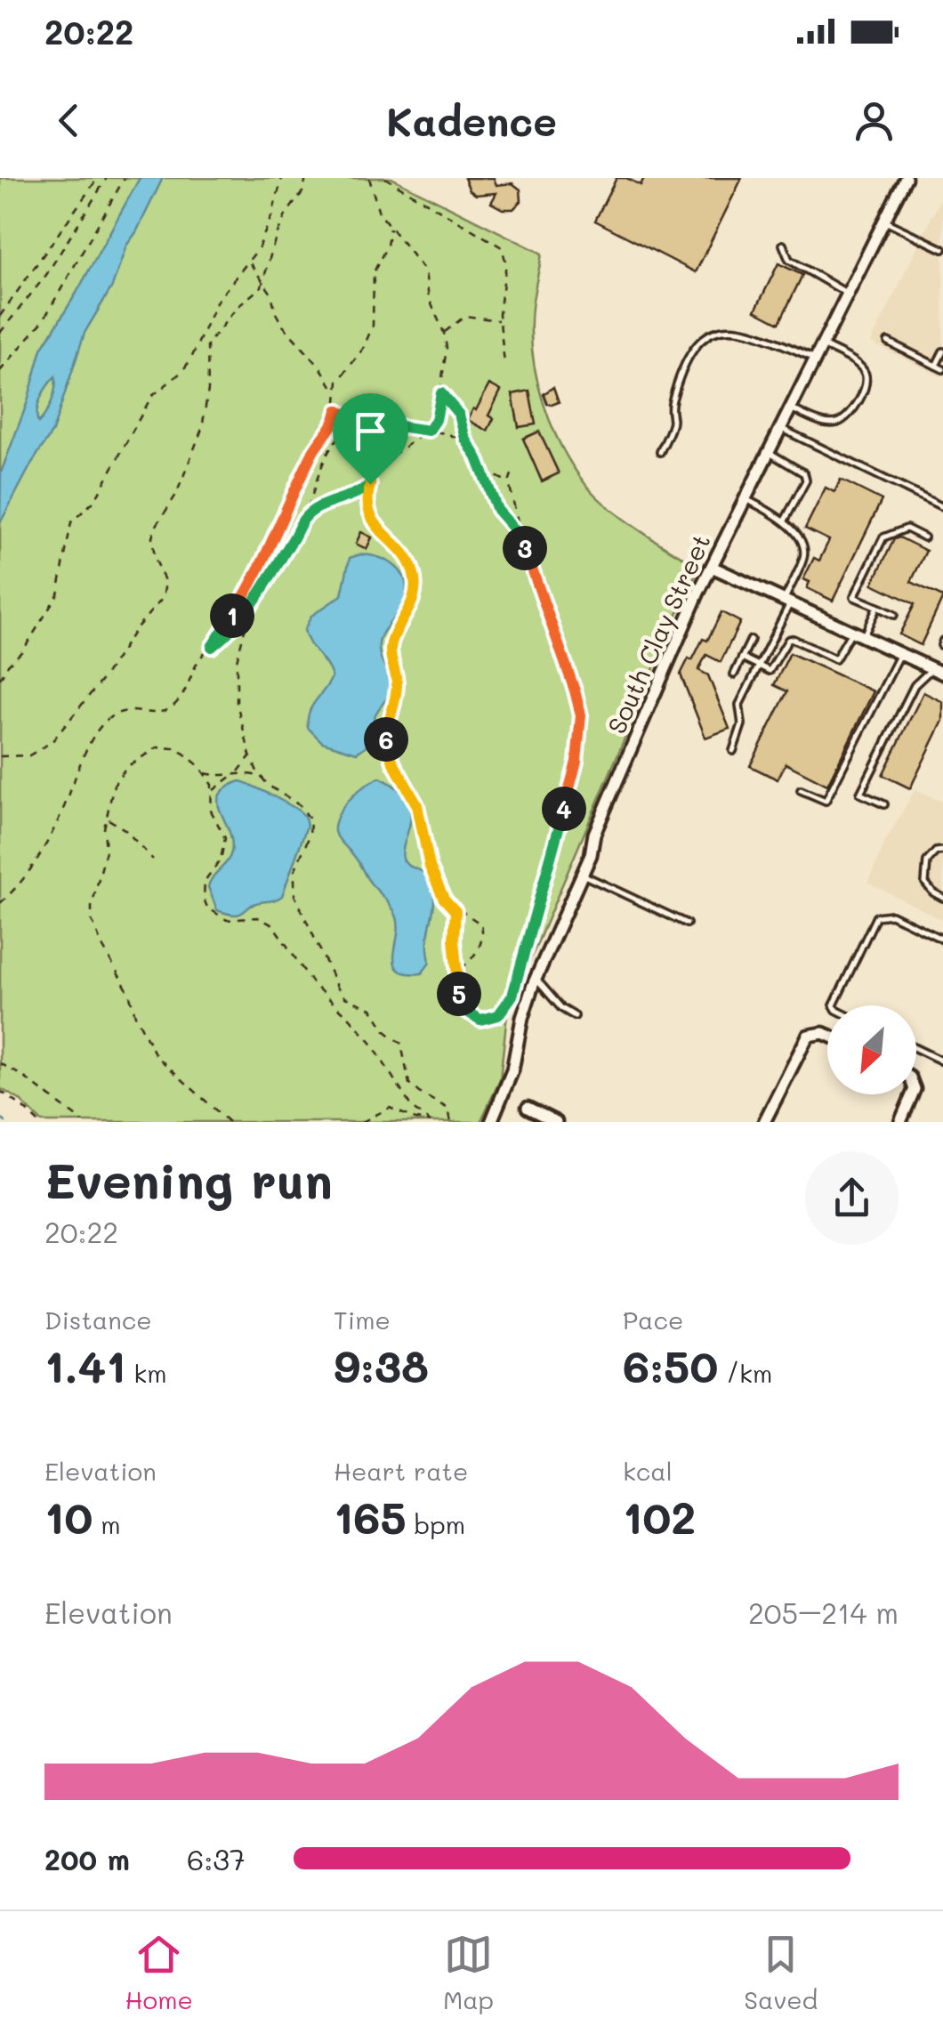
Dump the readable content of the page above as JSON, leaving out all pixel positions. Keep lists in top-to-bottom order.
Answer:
{
  "streets": {
    "street": ["South Clay Street"]
  },
  "north": "bottom left",
  "page": {
    "status": "20:22",
    "header": "Kadence",
    "pins": [
      "3",
      "1",
      "6",
      "4",
      "5"
    ],
    "heading": ["Evening run", "20:22"],
    "stats": [
      ["Distance", "1.41 km"],
      ["Time", "9:38"],
      ["Pace", "6:50 /km"],
      ["Elevation", "10 m"],
      ["Heart rate", "165 bpm"],
      ["kcal", "102"]
    ],
    "chart": ["Elevation", "205–214 m"],
    "list": [
      {
        "name": "200 m",
        "note": "6:37"
      }
    ],
    "tabs": ["Home", "Map", "Saved"]
  }
}
